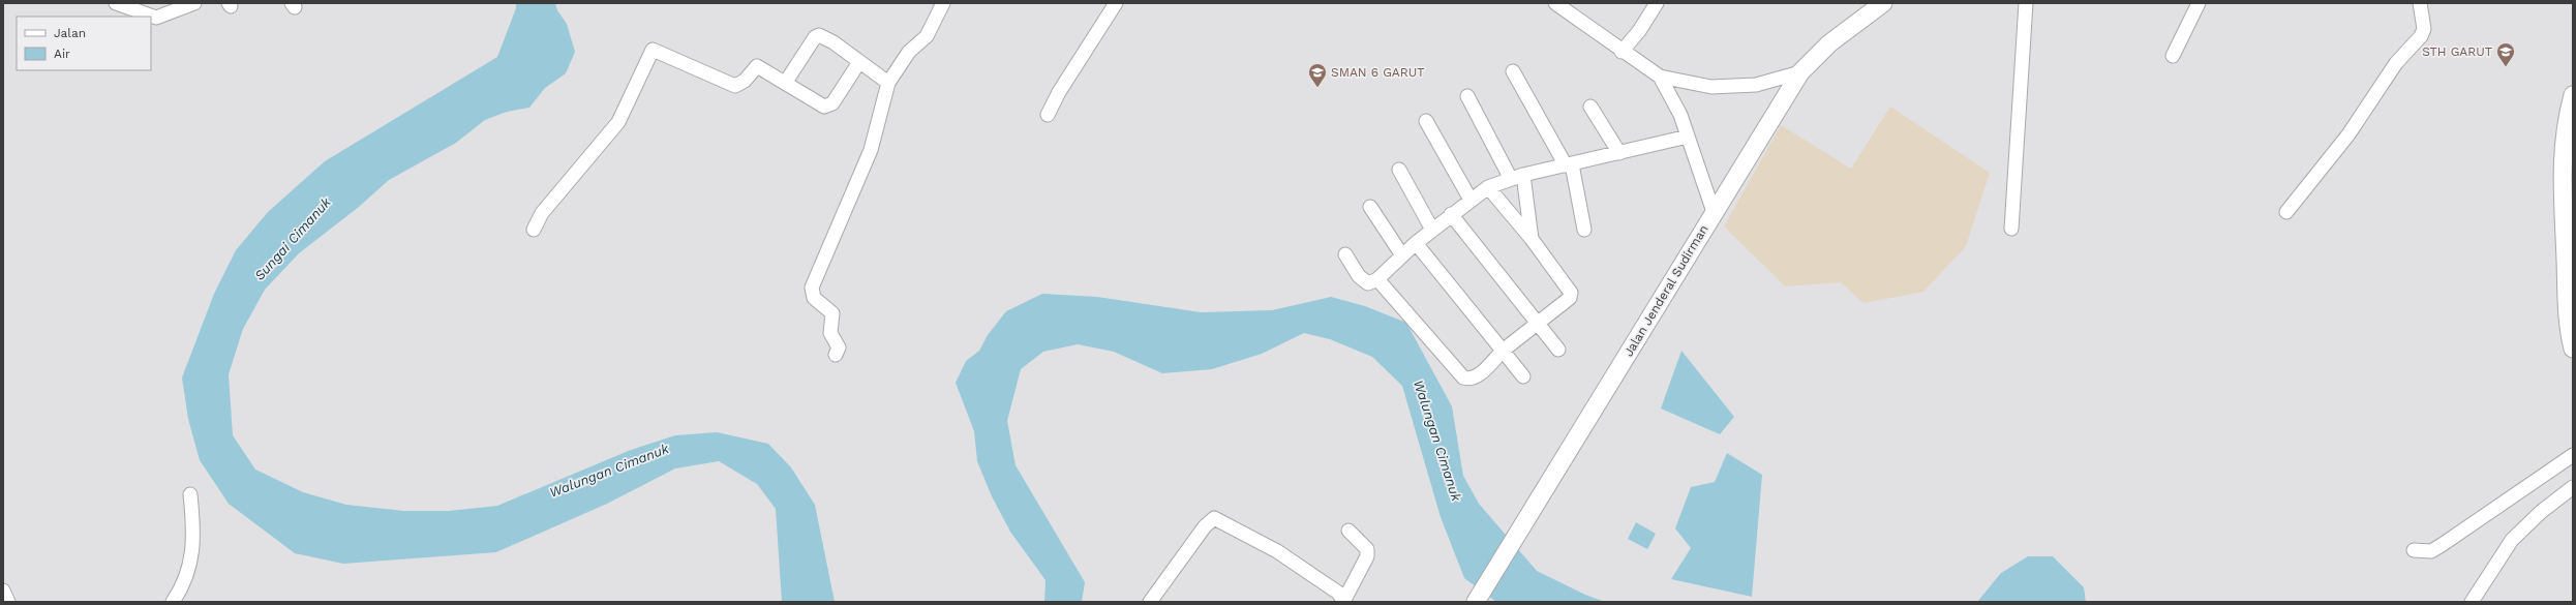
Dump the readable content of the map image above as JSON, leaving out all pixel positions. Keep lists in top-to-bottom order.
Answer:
{
  "streets": {
    "main road": ["Jalan Jenderal Sudirman"]
  },
  "water": ["Sungai Cimanuk", "Walungan Cimanuk"],
  "places": {
    "school or university": ["STH GARUT", "SMAN 6 GARUT"]
  },
  "legend": ["Jalan", "Air"]
}
